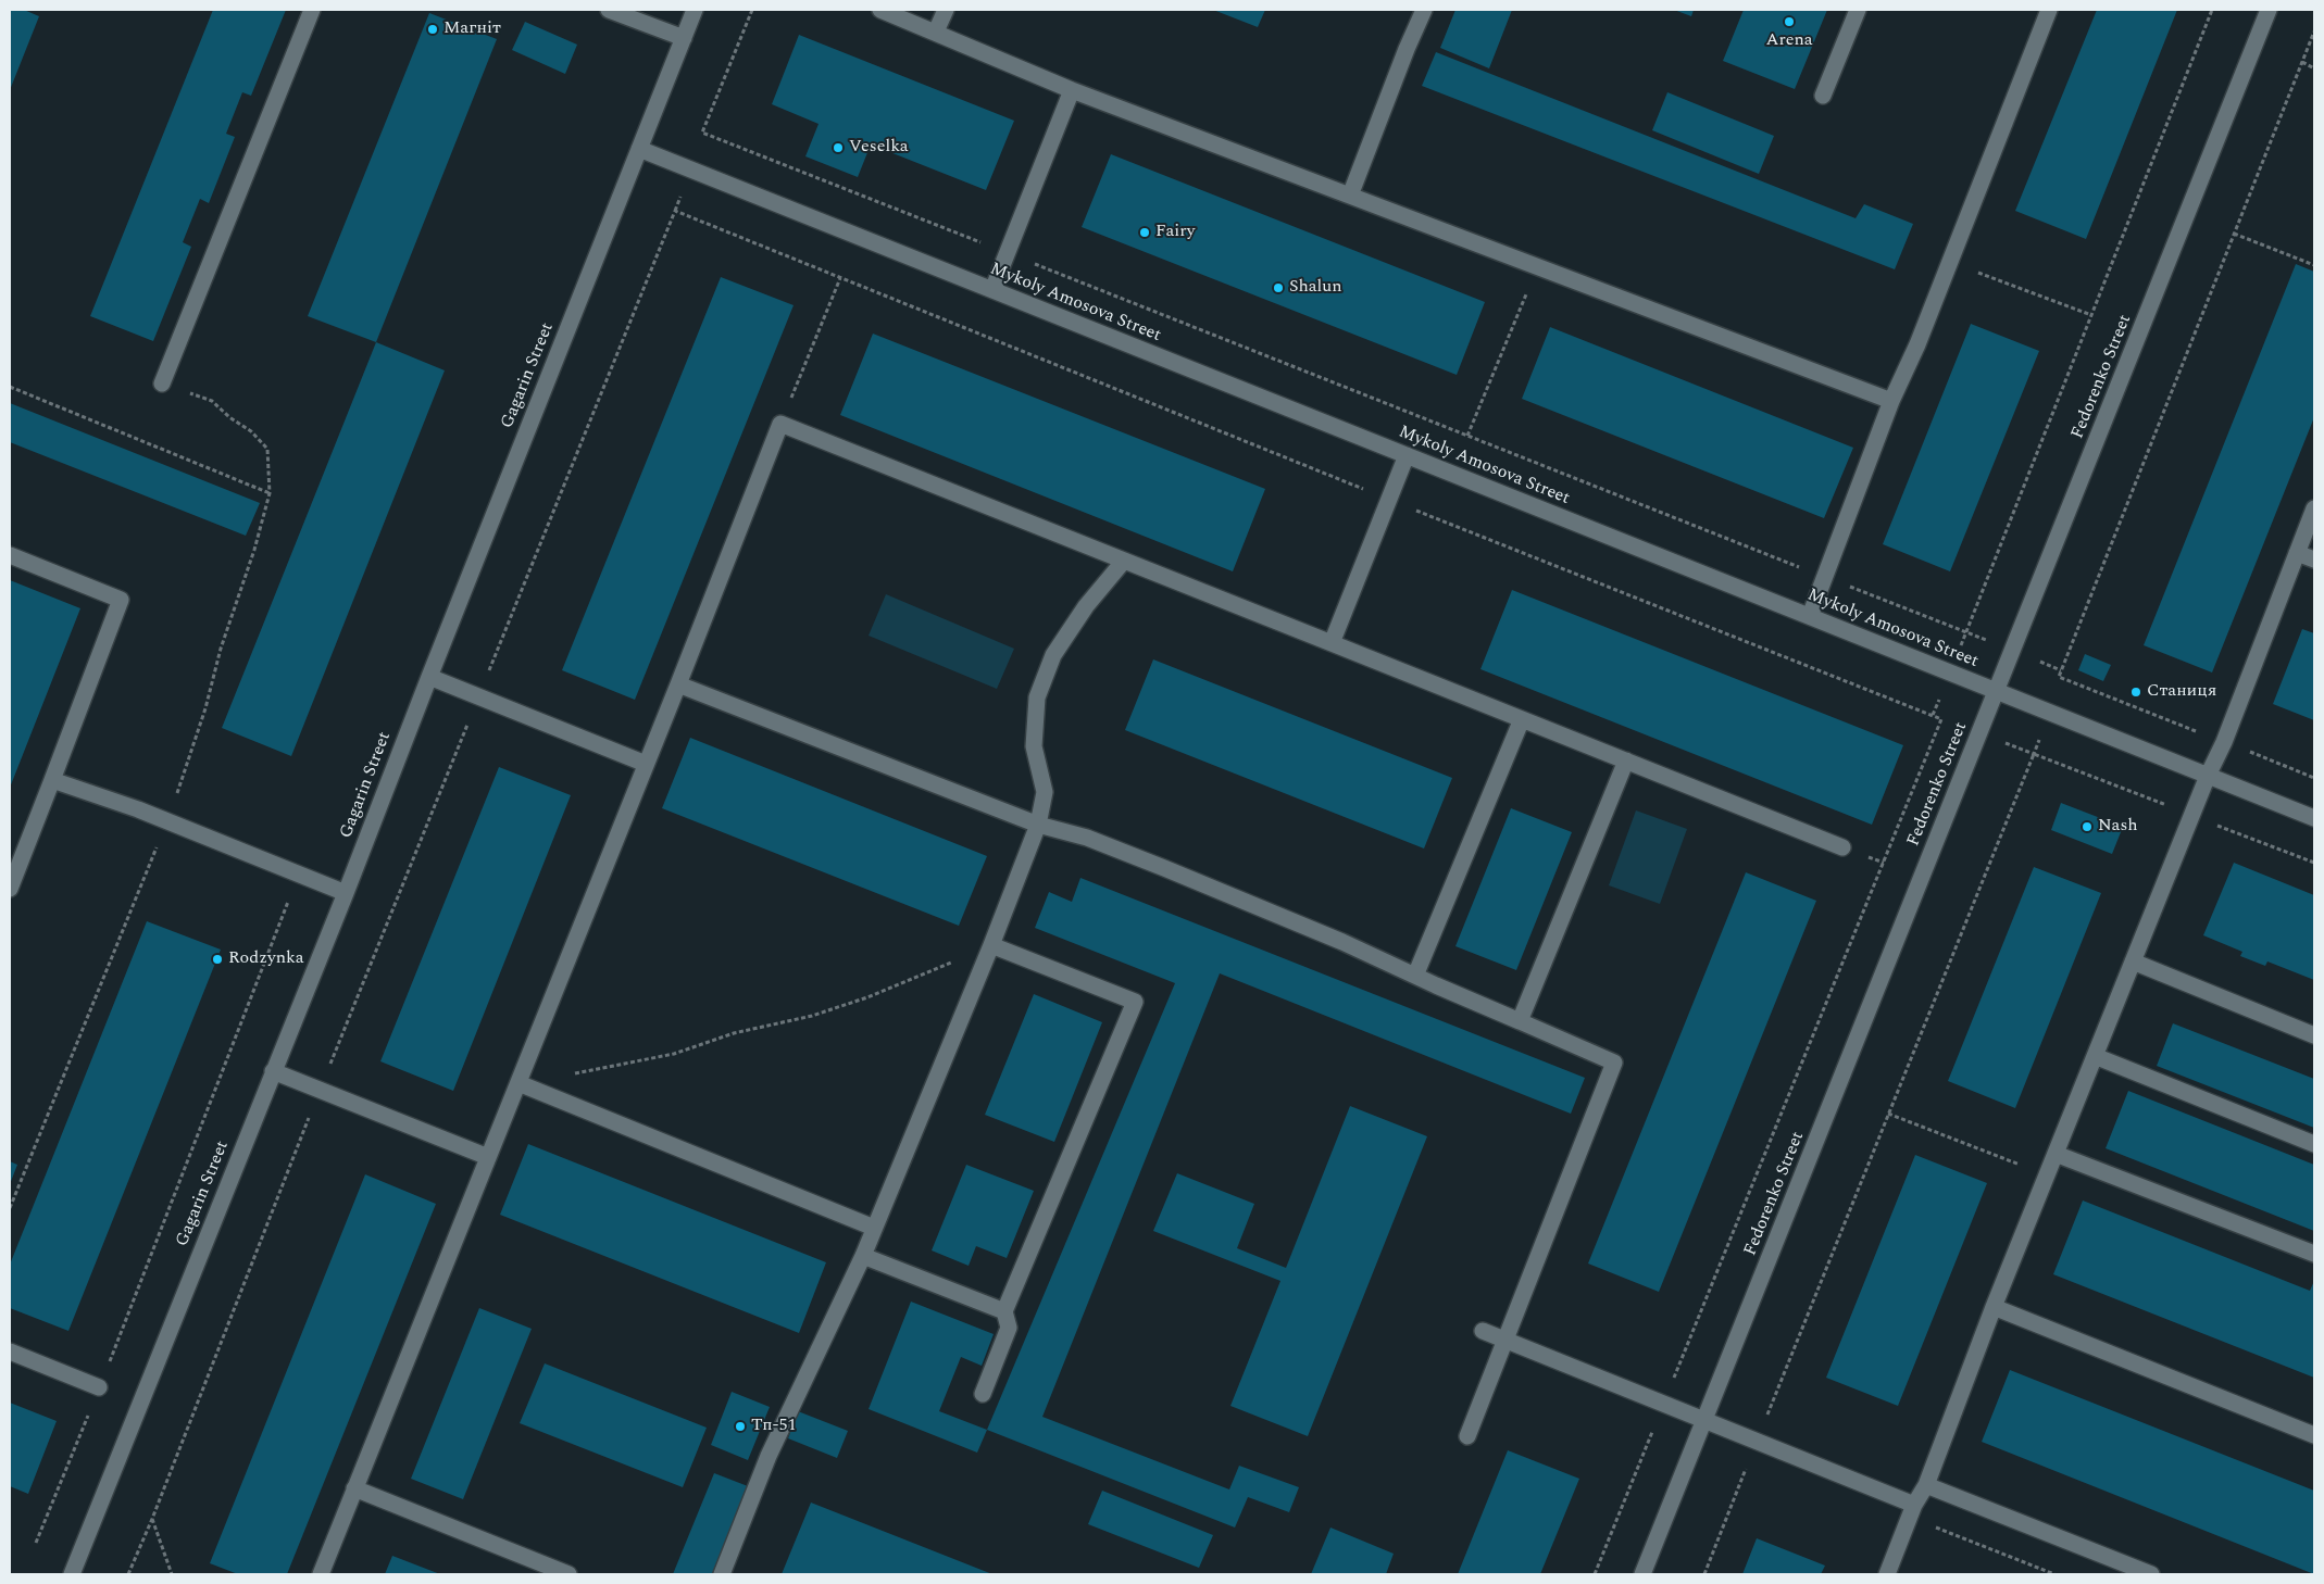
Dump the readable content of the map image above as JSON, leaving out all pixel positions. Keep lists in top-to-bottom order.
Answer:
{
  "streets": {
    "street": ["Mykoly Amosova Street", "Gagarin Street", "Fedorenko Street"]
  },
  "crossings": [
    ["Mykoly Amosova Street", "Gagarin Street"],
    ["Mykoly Amosova Street", "Fedorenko Street"]
  ],
  "places": [
    "Arena",
    "Магніт",
    "Veselka",
    "Fairy",
    "Shalun",
    "Станиця",
    "Nash",
    "Rodzynka",
    "Тп-51"
  ]
}
